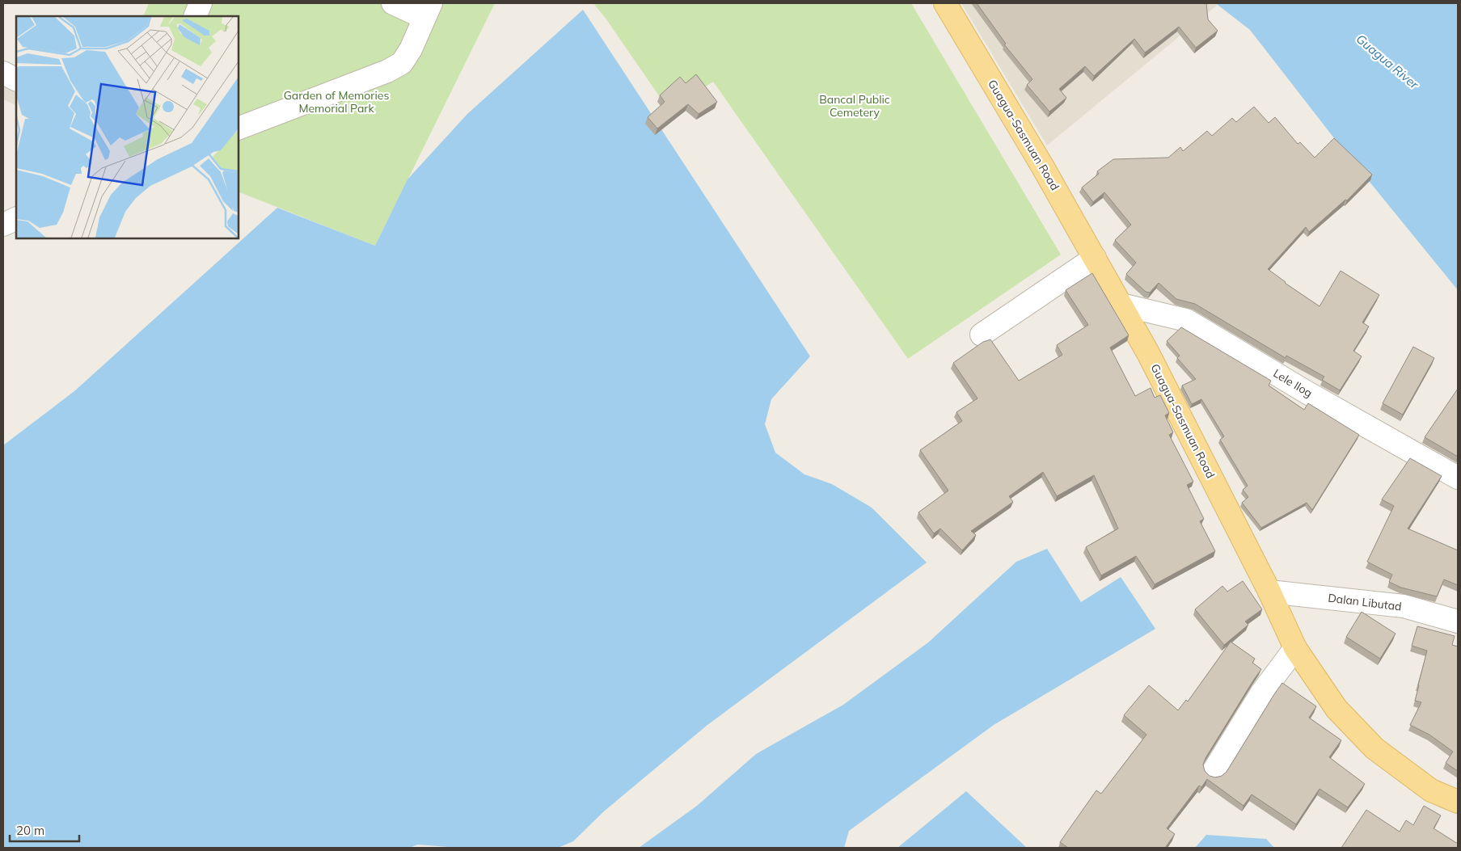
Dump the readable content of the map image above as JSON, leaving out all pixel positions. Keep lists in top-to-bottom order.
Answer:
{
  "streets": {
    "main road": ["Guagua-Sasmuan Road"],
    "street": ["Lele Ilog", "Dalan Libutad"]
  },
  "crossings": [
    ["Guagua-Sasmuan Road", "Lele Ilog"],
    ["Guagua-Sasmuan Road", "Dalan Libutad"]
  ],
  "water": ["Guagua River"],
  "parks": ["Garden of Memories Memorial Park", "Bancal Public Cemetery"],
  "scale_bar": "20 m"
}
